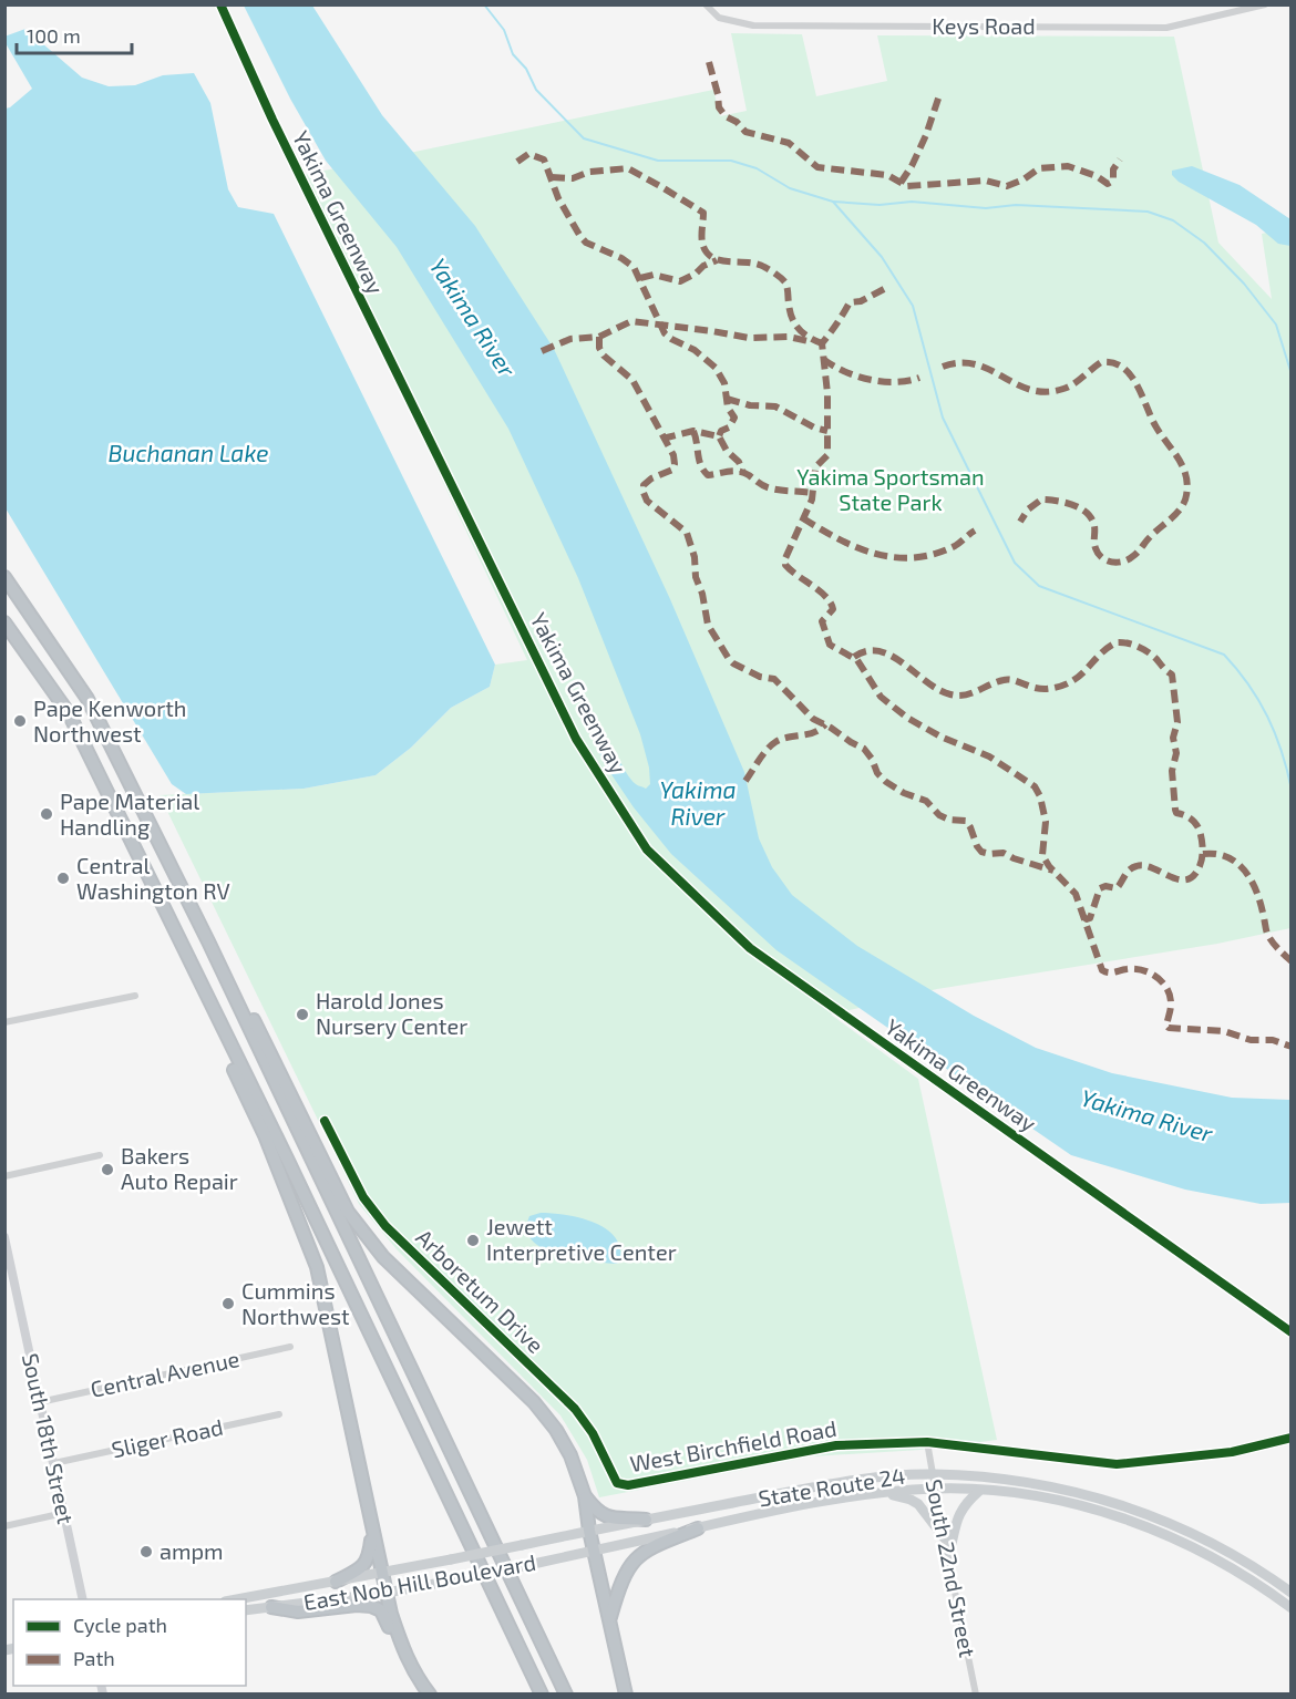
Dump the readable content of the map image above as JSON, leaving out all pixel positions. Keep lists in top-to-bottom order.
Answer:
{
  "streets": {
    "main road": ["State Route 24", "East Nob Hill Boulevard"],
    "street": [
      "Keys Road",
      "Arboretum Drive",
      "Central Avenue",
      "South 18th Street",
      "Sliger Road",
      "West Birchfield Road",
      "South 22nd Street"
    ],
    "cycle path": ["Yakima Greenway"]
  },
  "crossings": [
    ["Arboretum Drive", "West Birchfield Road"],
    ["Central Avenue", "South 18th Street"],
    ["South 18th Street", "Sliger Road"],
    ["West Birchfield Road", "South 22nd Street"],
    ["State Route 24", "South 22nd Street"],
    ["State Route 24", "East Nob Hill Boulevard"]
  ],
  "water": ["Yakima River", "Buchanan Lake"],
  "parks": ["Yakima Sportsman State Park"],
  "places": [
    "Pape Kenworth Northwest",
    "Pape Material Handling",
    "Central Washington RV",
    "Harold Jones Nursery Center",
    "Bakers Auto Repair",
    "Jewett Interpretive Center",
    "Cummins Northwest",
    "ampm"
  ],
  "legend": ["Cycle path", "Path"],
  "scale_bar": "100 m"
}
